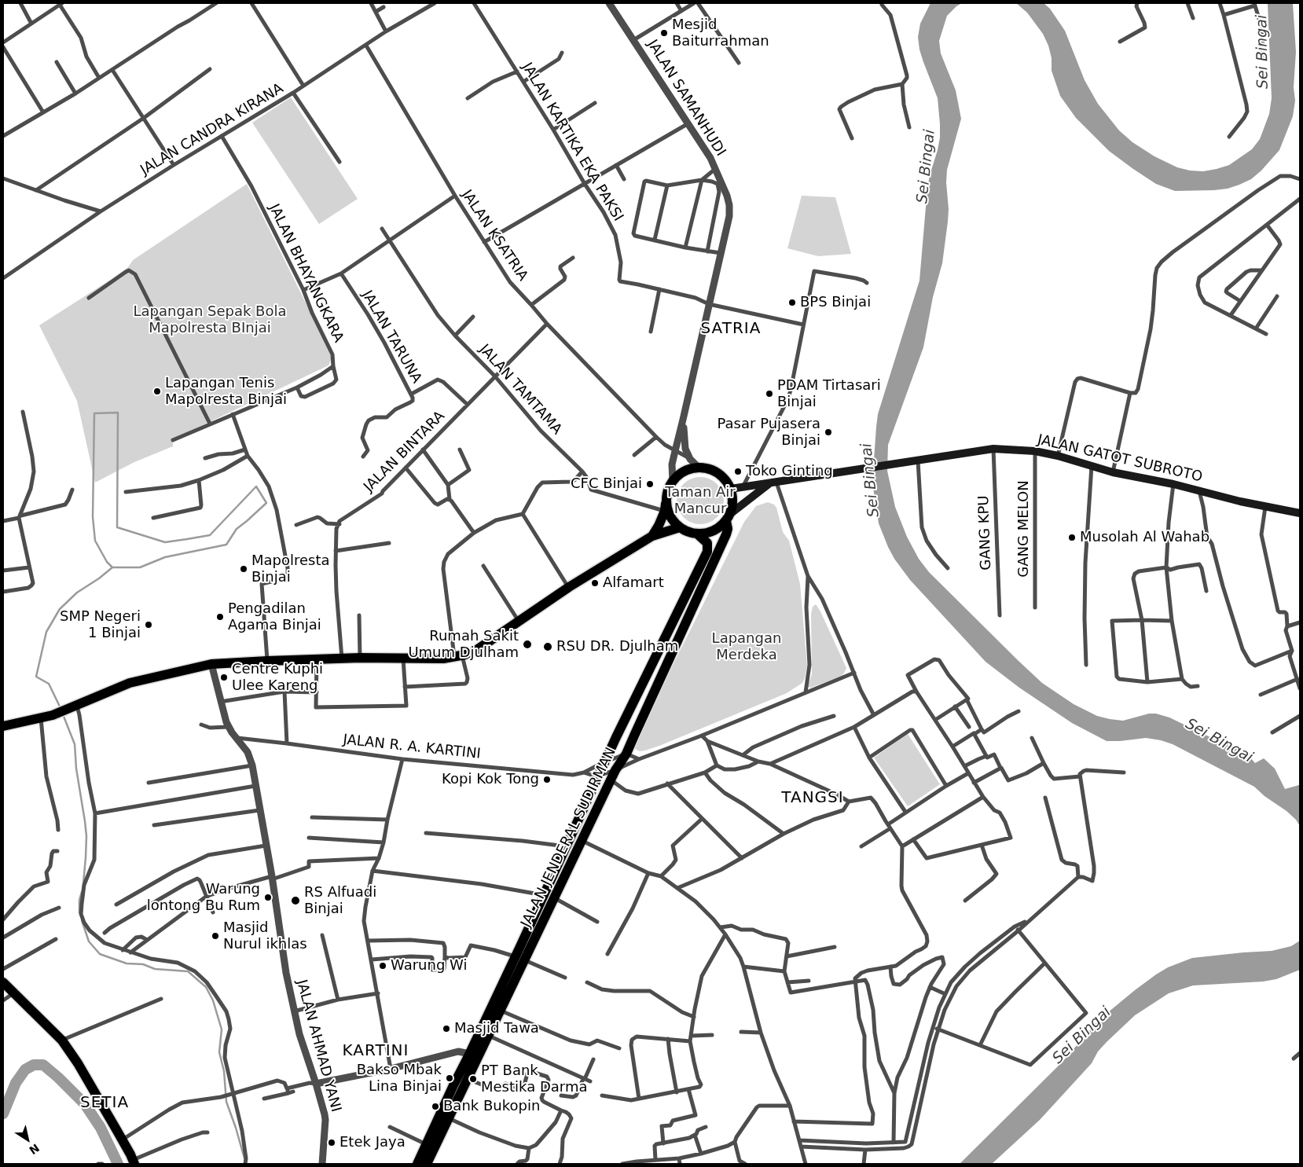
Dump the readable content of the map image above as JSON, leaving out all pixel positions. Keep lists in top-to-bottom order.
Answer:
{
  "streets": {
    "main road": ["JALAN GATOT SUBROTO", "JALAN JENDERAL SUDIRMAN"],
    "street": [
      "JALAN SAMANHUDI",
      "JALAN CANDRA KIRANA",
      "JALAN KARTIKA EKA PAKSI",
      "JALAN KSATRIA",
      "JALAN BHAYANGKARA",
      "JALAN TARUNA",
      "JALAN TAMTAMA",
      "JALAN BINTARA",
      "GANG MELON",
      "GANG KPU",
      "JALAN R. A. KARTINI",
      "JALAN AHMAD YANI"
    ]
  },
  "crossings": [
    ["JALAN SAMANHUDI", "JALAN KARTIKA EKA PAKSI"],
    ["JALAN SAMANHUDI", "JALAN KSATRIA"],
    ["JALAN SAMANHUDI", "JALAN GATOT SUBROTO"],
    ["JALAN SAMANHUDI", "JALAN JENDERAL SUDIRMAN"],
    ["JALAN CANDRA KIRANA", "JALAN KSATRIA"],
    ["JALAN CANDRA KIRANA", "JALAN BHAYANGKARA"],
    ["JALAN KSATRIA", "JALAN BINTARA"],
    ["JALAN TARUNA", "JALAN BINTARA"],
    ["JALAN TAMTAMA", "JALAN BINTARA"],
    ["JALAN GATOT SUBROTO", "GANG MELON"],
    ["JALAN GATOT SUBROTO", "GANG KPU"],
    ["JALAN GATOT SUBROTO", "JALAN JENDERAL SUDIRMAN"],
    ["JALAN R. A. KARTINI", "JALAN JENDERAL SUDIRMAN"],
    ["JALAN R. A. KARTINI", "JALAN AHMAD YANI"]
  ],
  "districts": [
    "SATRIA",
    "TANGSI",
    "KARTINI",
    "SETIA"
  ],
  "water": ["Sei Bingai"],
  "parks": ["Lapangan Sepak Bola Mapolresta BInjai", "Taman Air Mancur", "Lapangan Merdeka"],
  "places": [
    "Mesjid Baiturrahman",
    "BPS Binjai",
    "Lapangan Tenis Mapolresta Binjai",
    "PDAM Tirtasari Binjai",
    "Pasar Pujasera Binjai",
    "Toko Ginting",
    "CFC Binjai",
    "Musolah Al Wahab",
    "Mapolresta Binjai",
    "Alfamart",
    "Pengadilan Agama Binjai",
    "SMP Negeri 1 Binjai",
    "Rumah Sakit Umum Djulham",
    "RSU DR. Djulham",
    "Centre Kuphi Ulee Kareng",
    "Kopi Kok Tong",
    "Warung lontong Bu Rum",
    "RS Alfuadi Binjai",
    "Masjid Nurul ikhlas",
    "Warung Wi",
    "Masjid Tawa",
    "Bakso Mbak Lina Binjai",
    "PT Bank Mestika Darma",
    "Bank Bukopin",
    "Etek Jaya"
  ],
  "north": "bottom right"
}
